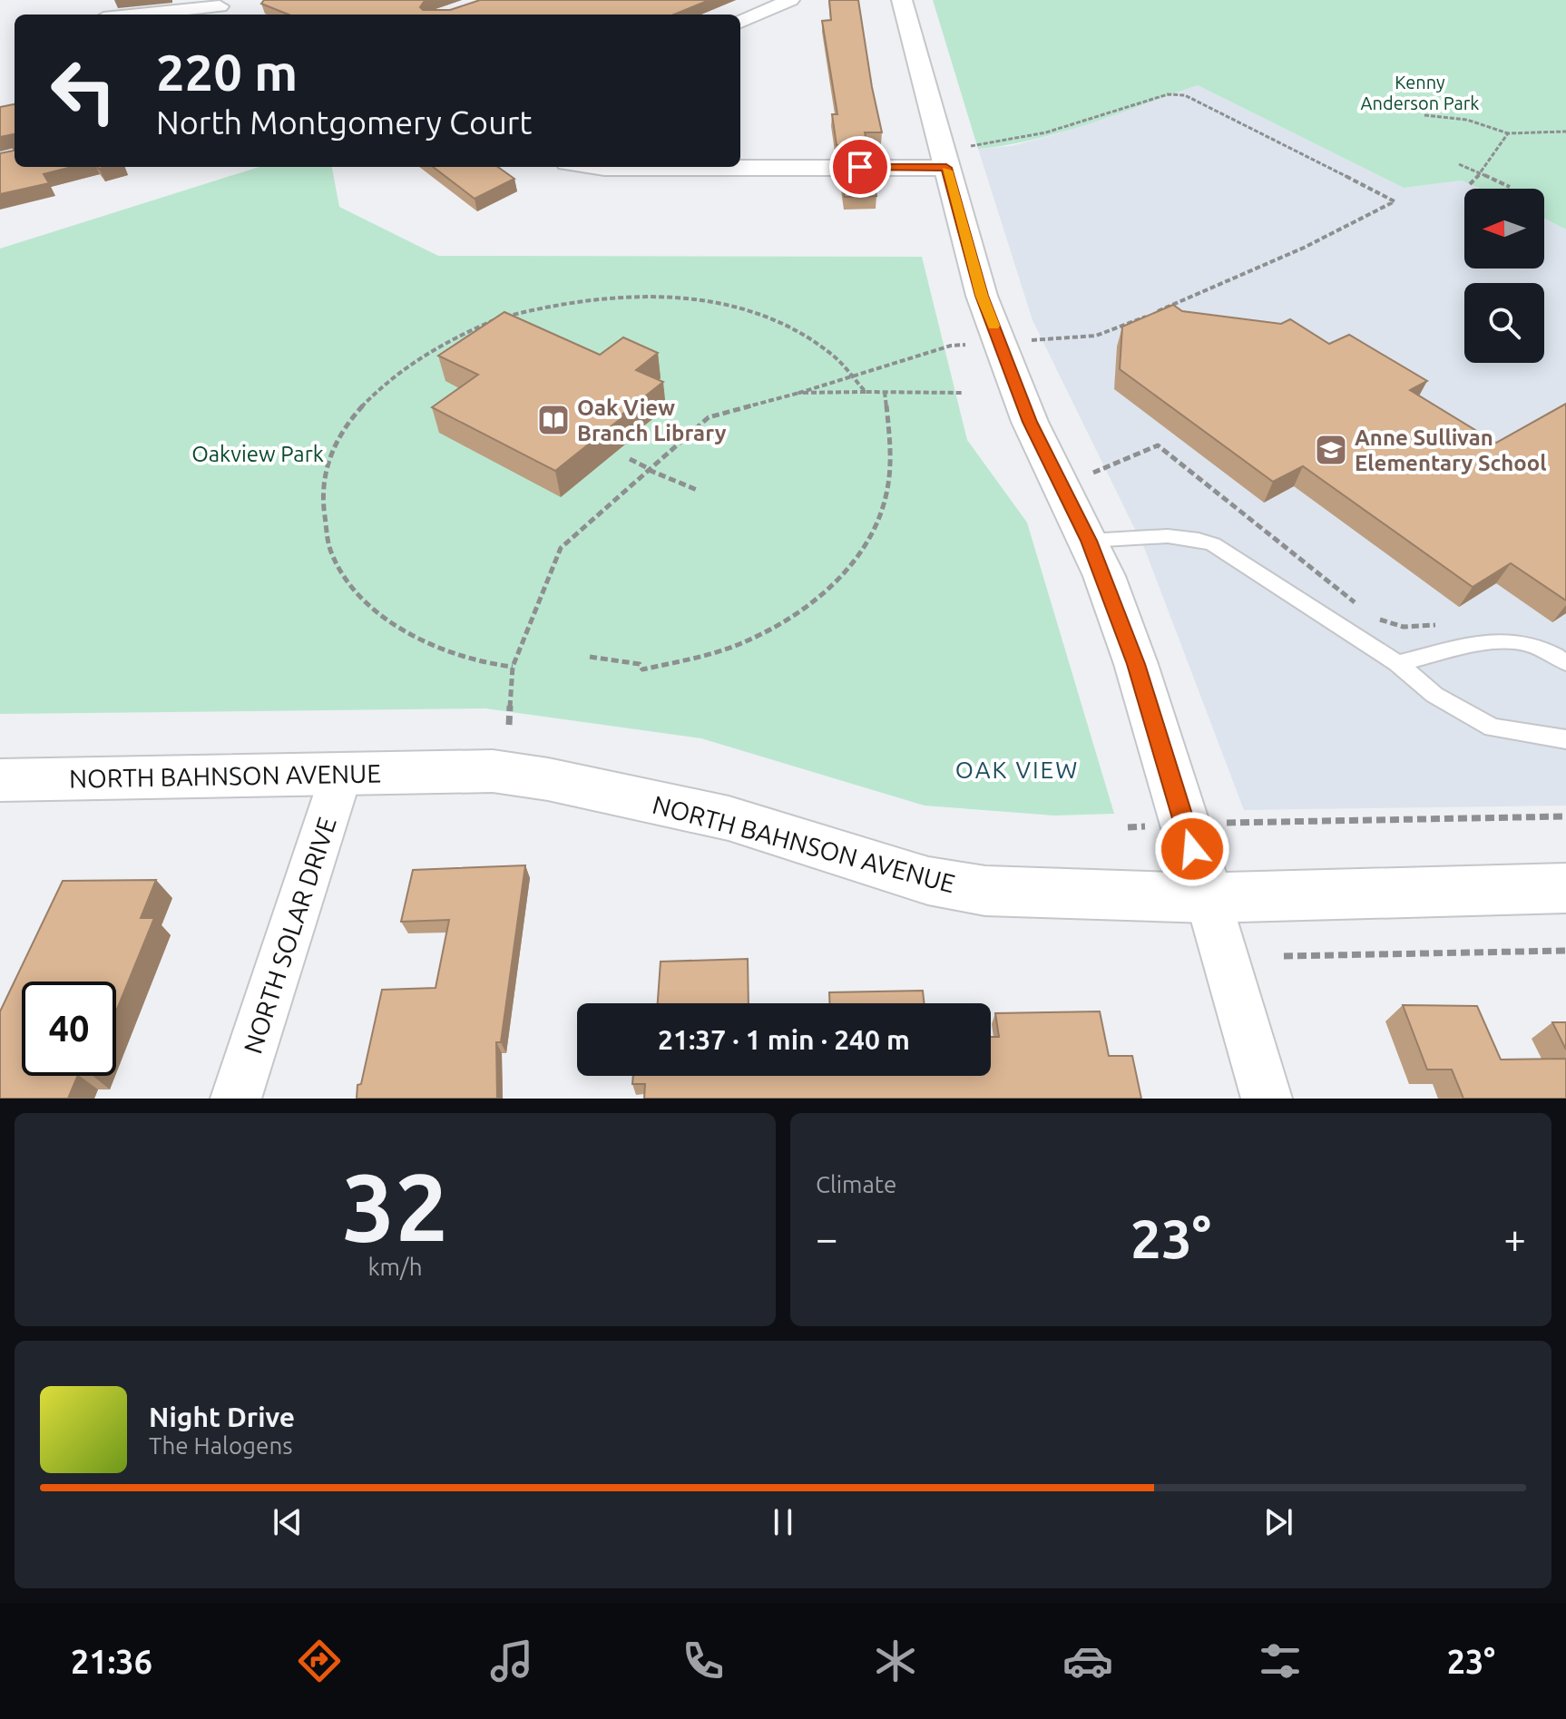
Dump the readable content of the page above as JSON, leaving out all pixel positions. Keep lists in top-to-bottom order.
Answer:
{
  "streets": {
    "street": ["NORTH BAHNSON AVENUE", "NORTH SOLAR DRIVE"]
  },
  "crossings": [
    ["NORTH BAHNSON AVENUE", "NORTH SOLAR DRIVE"]
  ],
  "districts": ["OAK VIEW"],
  "parks": ["Kenny Anderson Park", "Oakview Park"],
  "places": {
    "library": ["Oak View Branch Library"],
    "school or university": ["Anne Sullivan Elementary School"]
  },
  "north": "left",
  "page": {
    "turn": ["220 m", "North Montgomery Court"],
    "limit": "40",
    "trip": "21:37 · 1 min · 240 m",
    "tile": [
      ["32", "km/h"],
      "Climate"
    ],
    "heat": ["−", "23°", "+"],
    "song": ["Night Drive", "The Halogens"],
    "tabs": ["21:36", "23°"]
  }
}
